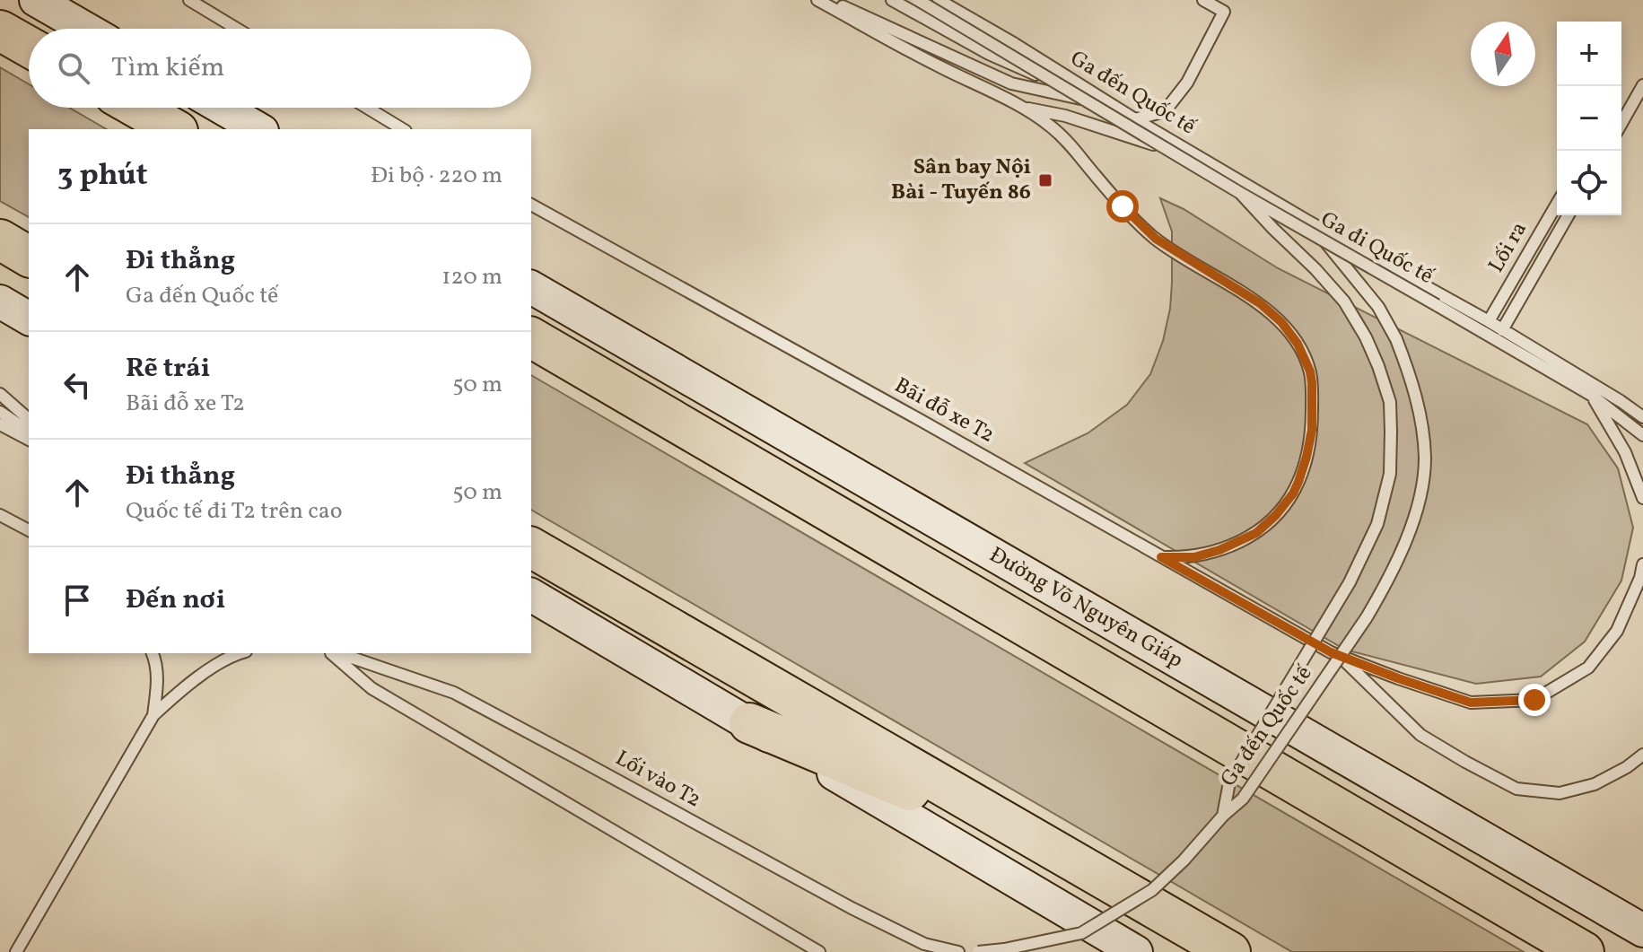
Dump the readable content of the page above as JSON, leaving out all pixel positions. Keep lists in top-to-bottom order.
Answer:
{
  "streets": {
    "main road": ["Đường Võ Nguyên Giáp"],
    "lane": [
      "Ga đến Quốc tế",
      "Lối ra",
      "Ga đi Quốc tế",
      "Bãi đỗ xe T2",
      "Lối vào T2"
    ]
  },
  "crossings": [
    ["Ga đến Quốc tế", "Lối ra"],
    ["Ga đến Quốc tế", "Bãi đỗ xe T2"]
  ],
  "places": {
    "transit": ["Sân bay Nội Bài - Tuyến 86"]
  },
  "north": "top",
  "page": {
    "map_buttons": ["+", "−"],
    "search": "Tìm kiếm",
    "heading": ["3 phút", "Đi bộ · 220 m"],
    "list": [
      ["Đi thẳng", "Ga đến Quốc tế", "120 m"],
      ["Rẽ trái", "Bãi đỗ xe T2", "50 m"],
      ["Đi thẳng", "Quốc tế đi T2 trên cao", "50 m"],
      "Đến nơi"
    ]
  }
}
